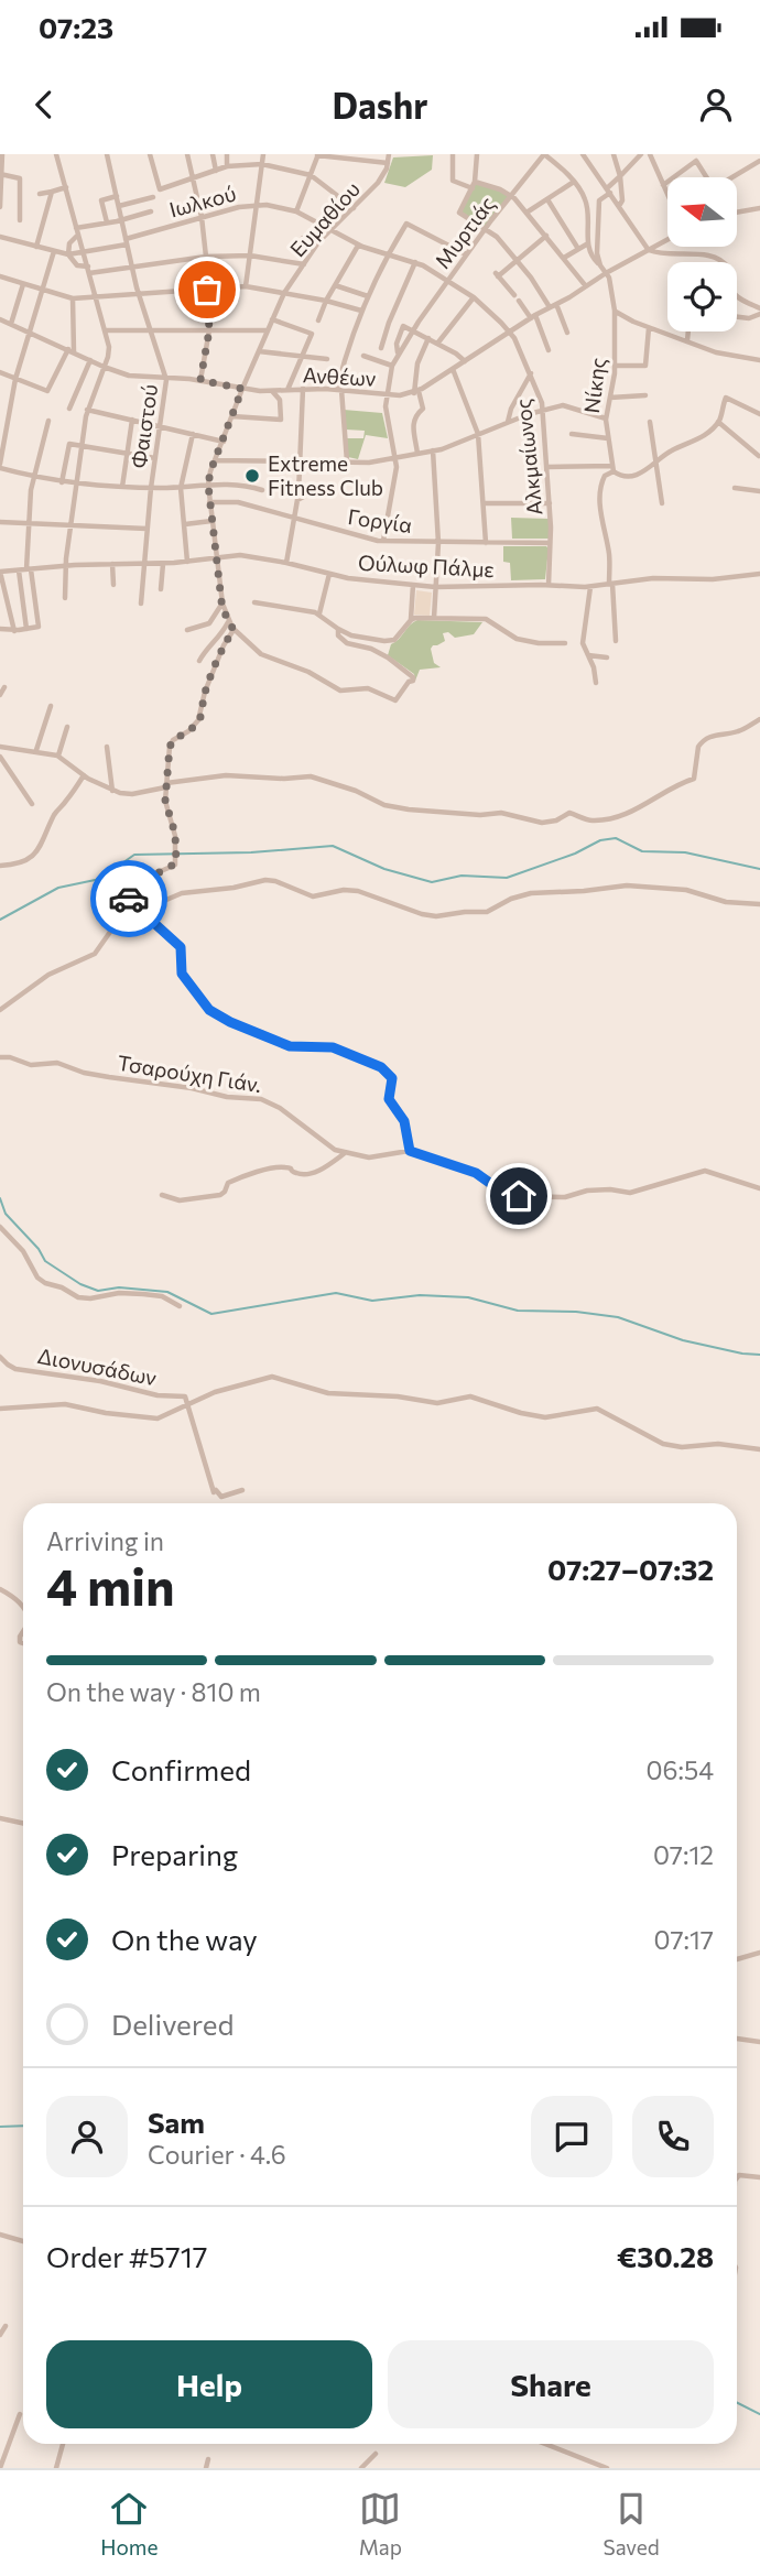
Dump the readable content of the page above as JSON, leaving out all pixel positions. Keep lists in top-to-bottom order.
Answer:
{
  "streets": {
    "street": [
      "Ιωλκού",
      "Ευμαθίου",
      "Μυρτιάς",
      "Ανθέων",
      "Νίκης",
      "Φαιστού",
      "Αλκμαίωνος",
      "Γοργία",
      "Ούλωφ Πάλμε",
      "Τσαρούχη Γιάν.",
      "Διονυσάδων"
    ]
  },
  "crossings": [
    ["Ιωλκού", "Ευμαθίου"],
    ["Ιωλκού", "Μυρτιάς"],
    ["Ιωλκού", "Ανθέων"],
    ["Ιωλκού", "Φαιστού"],
    ["Ιωλκού", "Αλκμαίωνος"],
    ["Ευμαθίου", "Ανθέων"],
    ["Ευμαθίου", "Γοργία"],
    ["Ευμαθίου", "Ούλωφ Πάλμε"],
    ["Μυρτιάς", "Ανθέων"],
    ["Μυρτιάς", "Γοργία"],
    ["Ανθέων", "Νίκης"],
    ["Ανθέων", "Φαιστού"],
    ["Ανθέων", "Αλκμαίωνος"],
    ["Νίκης", "Ούλωφ Πάλμε"],
    ["Φαιστού", "Ούλωφ Πάλμε"],
    ["Αλκμαίωνος", "Γοργία"],
    ["Αλκμαίωνος", "Ούλωφ Πάλμε"]
  ],
  "places": ["Extreme Fitness Club"],
  "north": "left",
  "page": {
    "status": "07:23",
    "header": "Dashr",
    "heading": ["4 min", "Arriving in", "07:27–07:32"],
    "panel": [
      "Sam",
      "Courier · 4.6",
      "Order #5717",
      "€30.28"
    ],
    "bar": "On the way · 810 m",
    "list": [
      ["Confirmed", "06:54"],
      ["Preparing", "07:12"],
      ["On the way", "07:17"],
      "Delivered"
    ],
    "buttons": ["Help", "Share"],
    "tabs": ["Home", "Map", "Saved"]
  }
}
